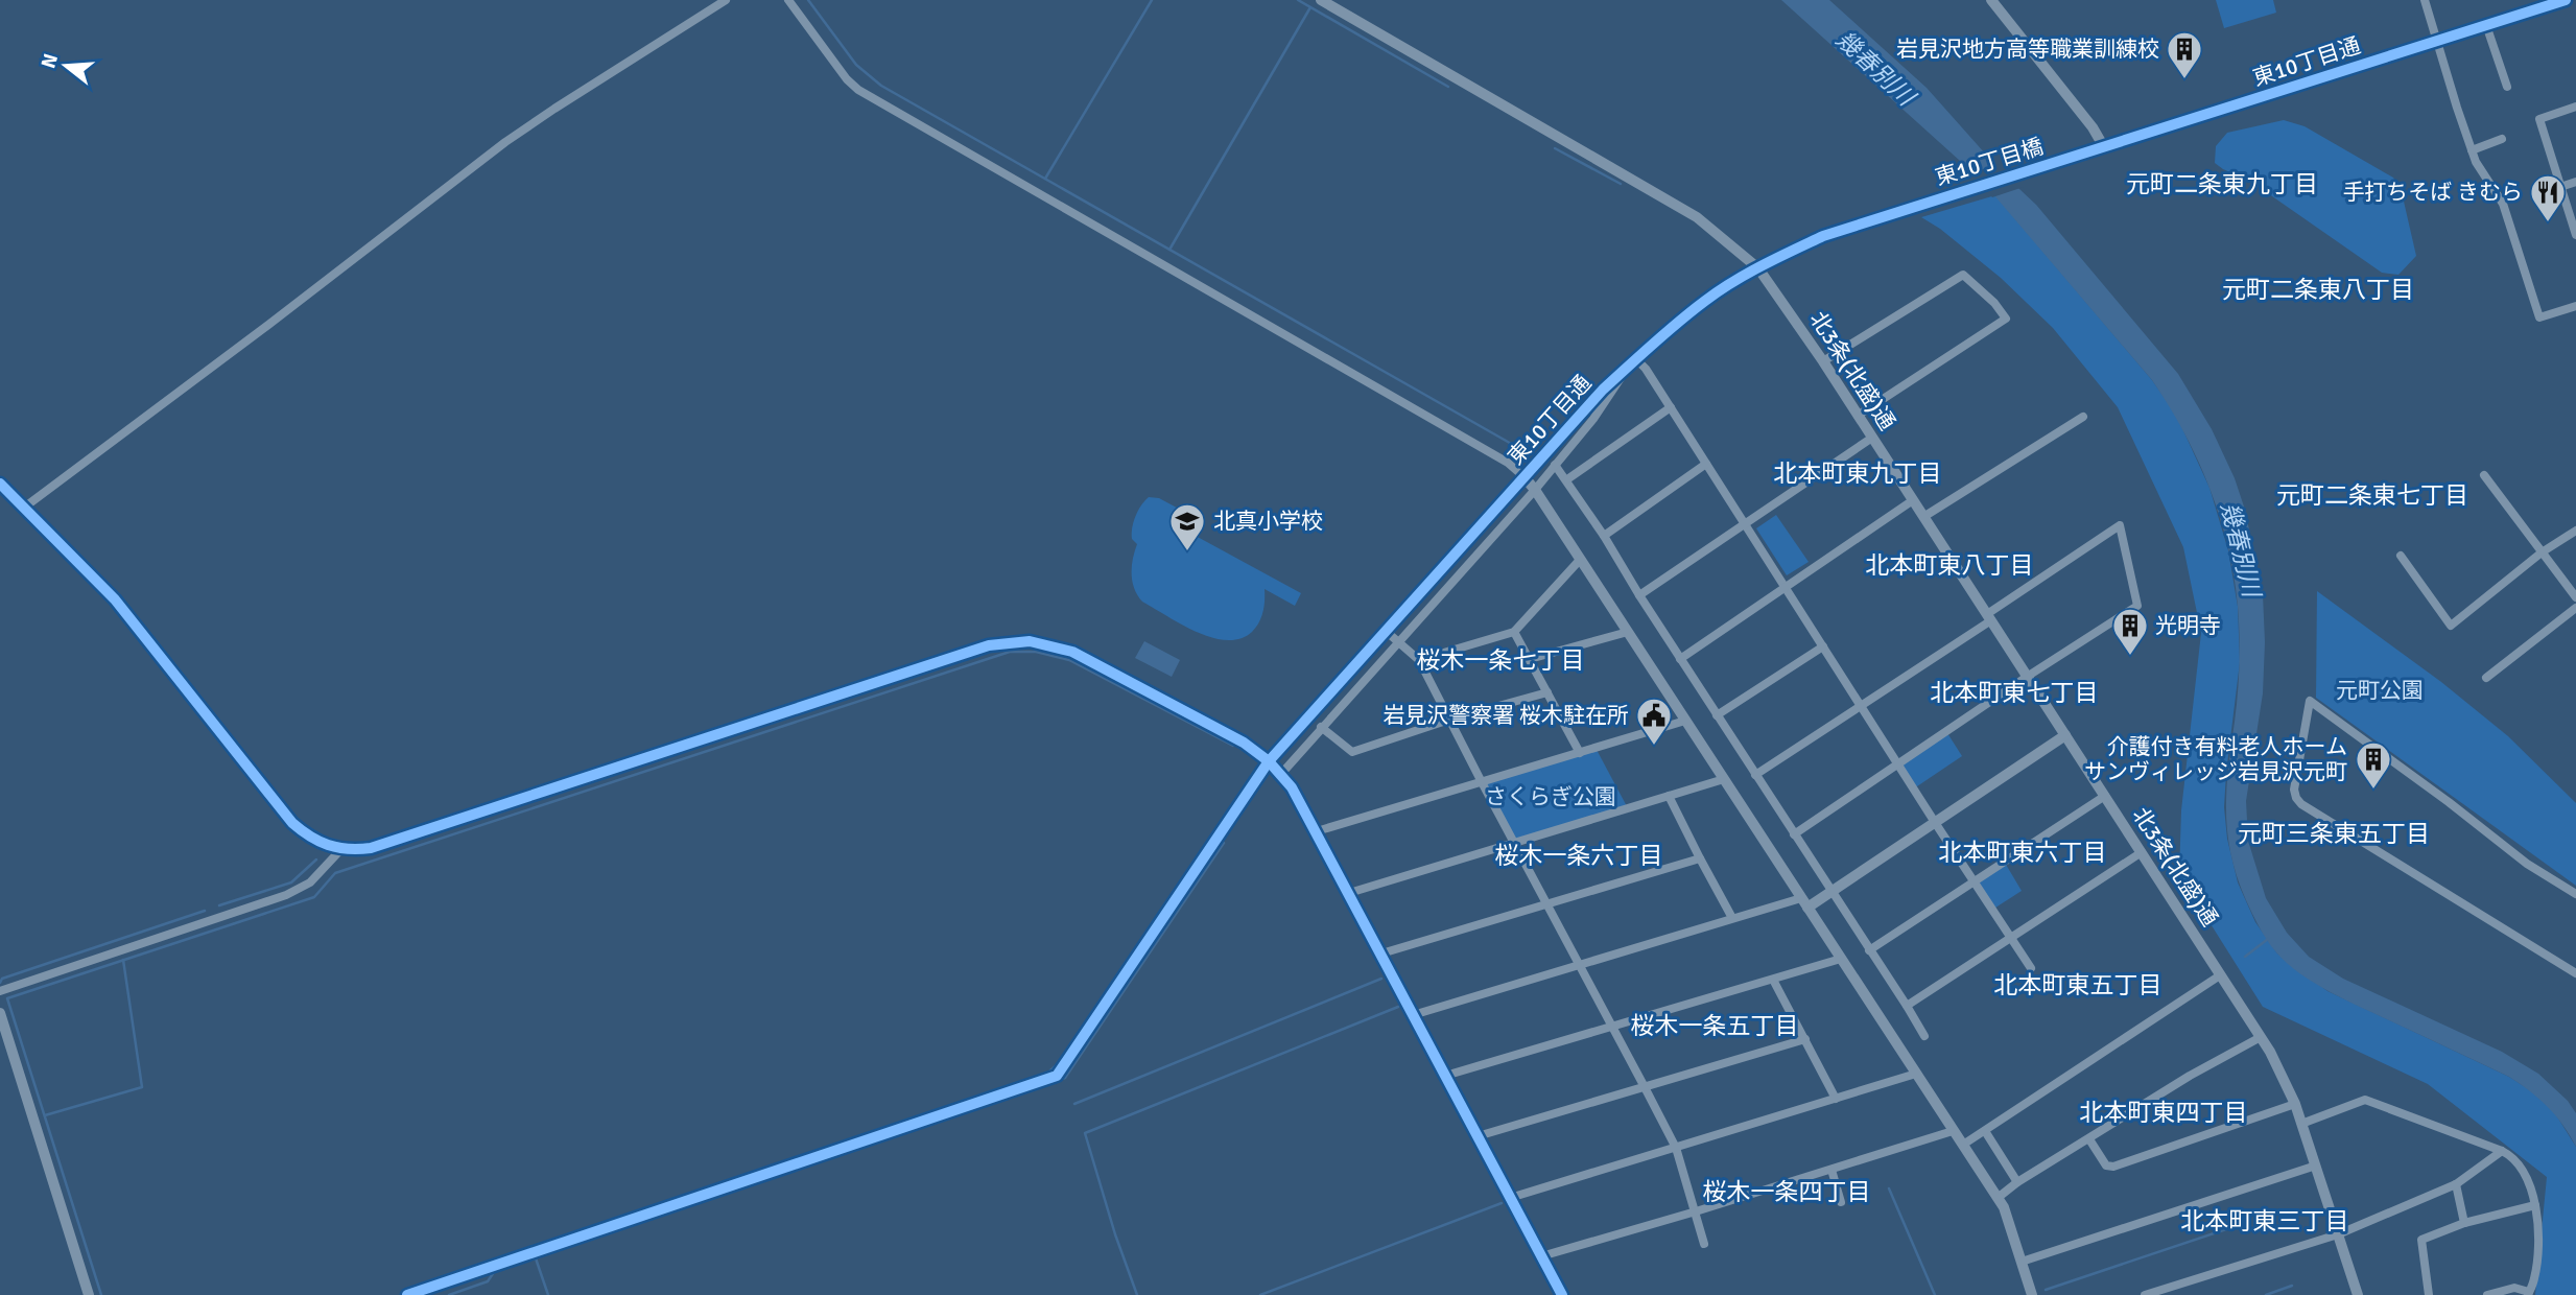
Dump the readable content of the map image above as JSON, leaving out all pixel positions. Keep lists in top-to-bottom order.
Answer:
{
  "streets": {
    "street": ["東10丁目通", "東10丁目橋", "北3条(北盛)通"]
  },
  "crossings": [
    ["東10丁目通", "東10丁目橋"],
    ["東10丁目通", "北3条(北盛)通"]
  ],
  "districts": [
    "元町二条東九丁目",
    "元町二条東八丁目",
    "北本町東九丁目",
    "元町二条東七丁目",
    "北本町東八丁目",
    "桜木一条七丁目",
    "北本町東七丁目",
    "元町三条東五丁目",
    "北本町東六丁目",
    "桜木一条六丁目",
    "北本町東五丁目",
    "桜木一条五丁目",
    "北本町東四丁目",
    "桜木一条四丁目",
    "北本町東三丁目"
  ],
  "water": ["幾春別川"],
  "parks": ["元町公園", "さくらぎ公園"],
  "places": {
    "building": ["岩見沢地方高等職業訓練校", "光明寺", "介護付き有料老人ホーム サンヴィレッジ岩見沢元町"],
    "restaurant": ["手打ちそば きむら"],
    "school or university": ["北真小学校"],
    "public building": ["岩見沢警察署 桜木駐在所"]
  },
  "north": "left"
}
